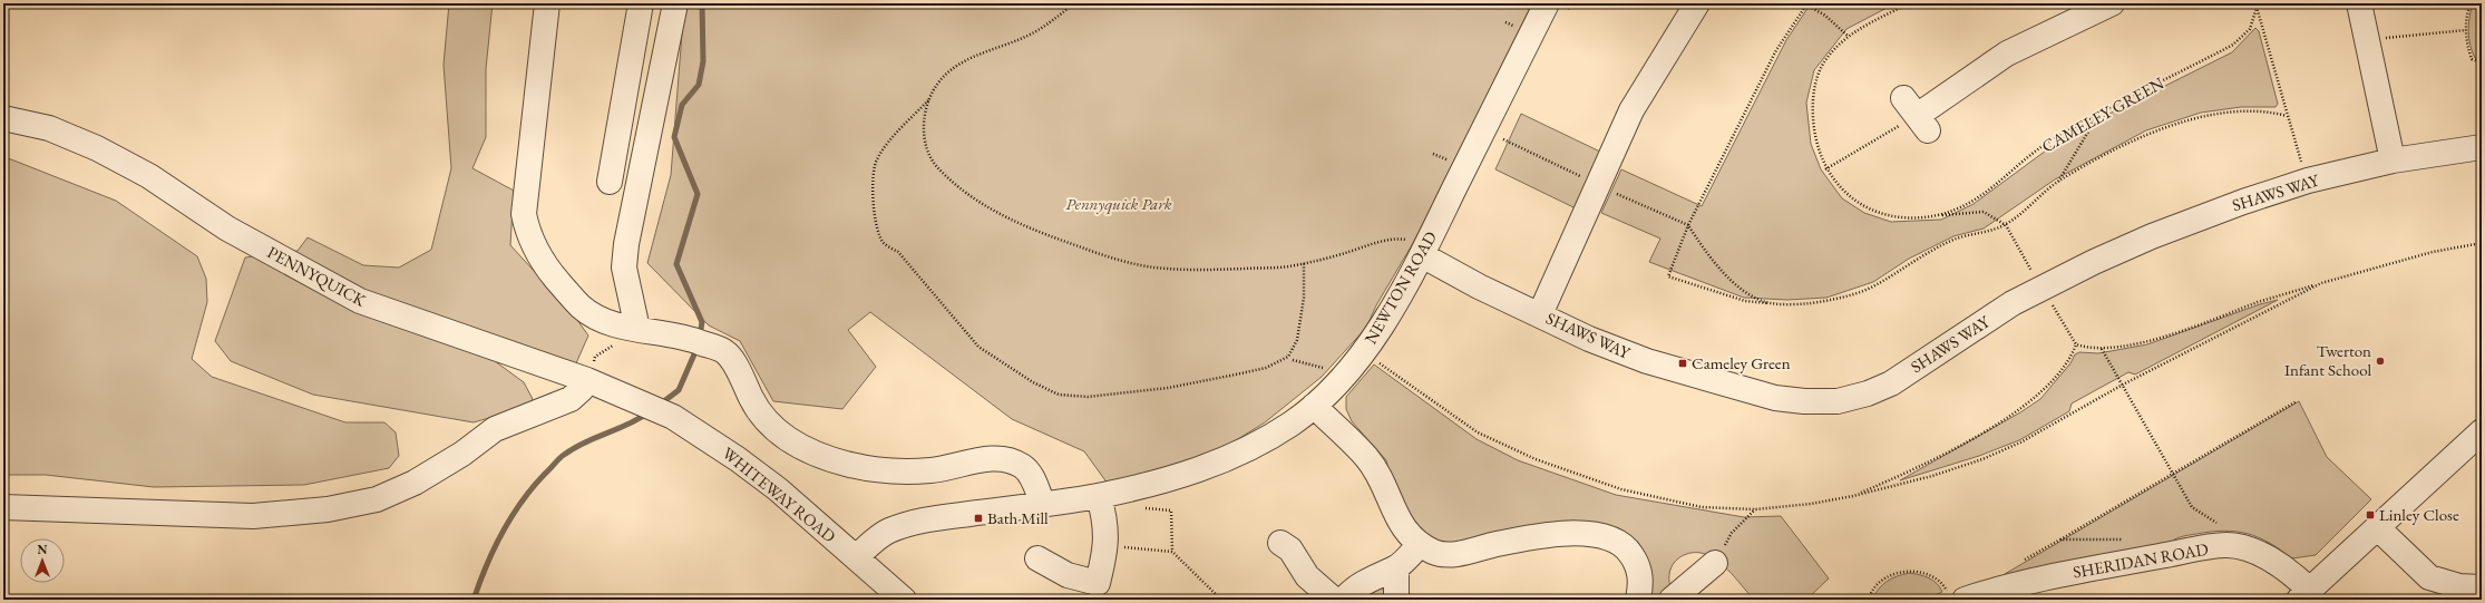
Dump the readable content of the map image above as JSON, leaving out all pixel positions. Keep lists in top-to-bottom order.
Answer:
{
  "streets": {
    "street": [
      "SHAWS WAY",
      "PENNYQUICK",
      "NEWTON ROAD",
      "WHITEWAY ROAD",
      "SHERIDAN ROAD"
    ],
    "path": ["CAMELEY GREEN"]
  },
  "crossings": [
    ["SHAWS WAY", "NEWTON ROAD"],
    ["PENNYQUICK", "WHITEWAY ROAD"],
    ["NEWTON ROAD", "WHITEWAY ROAD"]
  ],
  "parks": ["Pennyquick Park"],
  "places": {
    "other": ["Twerton Infant School"],
    "transit": ["Cameley Green", "Linley Close", "Bath Mill"]
  },
  "north": "top"
}
